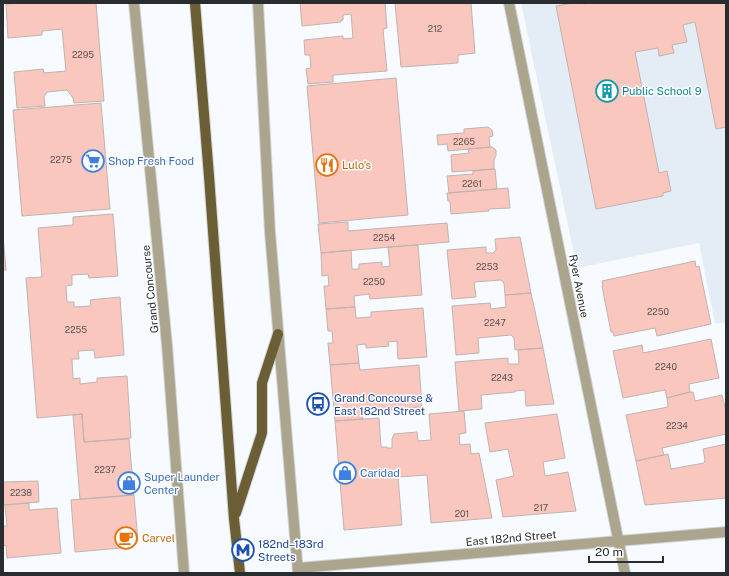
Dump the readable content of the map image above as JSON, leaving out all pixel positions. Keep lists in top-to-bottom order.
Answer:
{
  "streets": {
    "street": ["Ryer Avenue", "Grand Concourse", "East 182nd Street"]
  },
  "crossings": [
    ["Ryer Avenue", "East 182nd Street"]
  ],
  "places": {
    "building": ["Public School 9"],
    "supermarket": ["Shop Fresh Food"],
    "restaurant": ["Lulo’s"],
    "bus stop": ["Grand Concourse & East 182nd Street"],
    "shop": ["Caridad", "Super Launder Center"],
    "cafe": ["Carvel"],
    "metro station": ["182nd–183rd Streets"]
  },
  "house_numbers": [
    "212",
    "2295",
    "2265",
    "2275",
    "2261",
    "2254",
    "2253",
    "2250",
    "2250",
    "2247",
    "2255",
    "2240",
    "2243",
    "2234",
    "2237",
    "2238",
    "217",
    "201"
  ],
  "scale_bar": "20 m"
}
